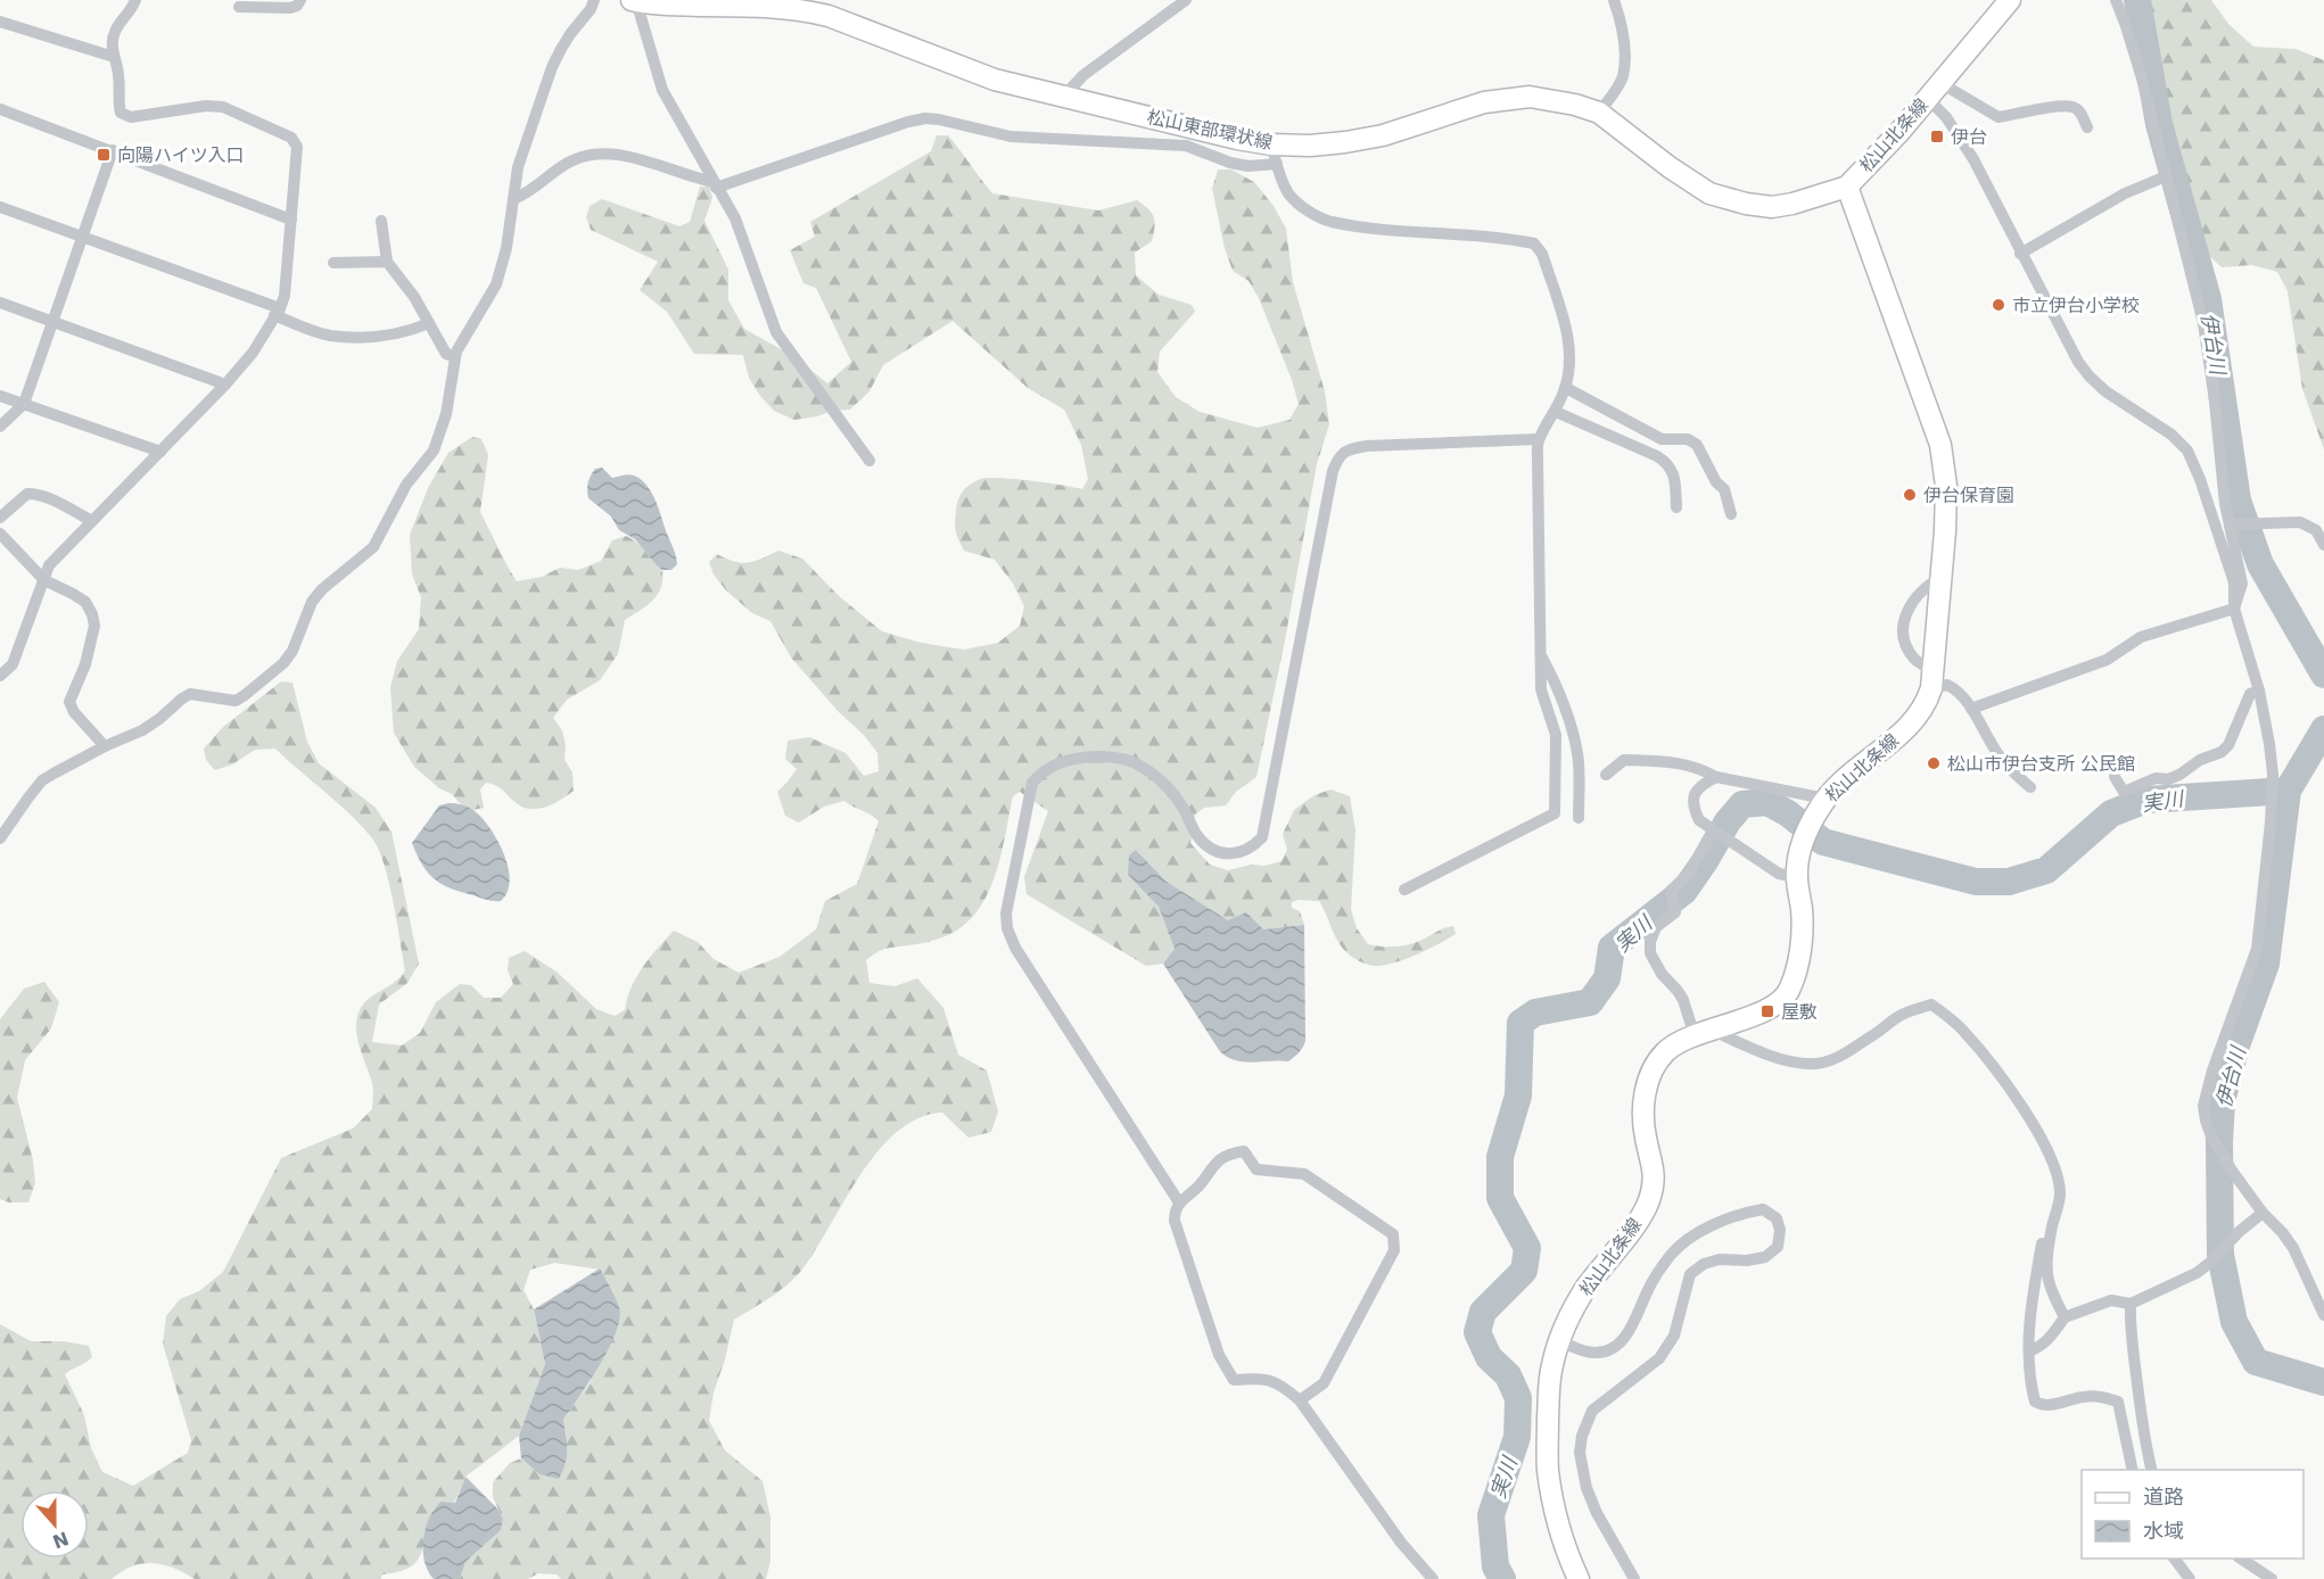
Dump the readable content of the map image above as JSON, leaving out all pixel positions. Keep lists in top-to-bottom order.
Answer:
{
  "streets": {
    "main road": ["松山東部環状線", "松山北条線"]
  },
  "crossings": [
    ["松山東部環状線", "松山北条線"]
  ],
  "water": ["伊台川", "実川"],
  "places": {
    "transit": ["伊台", "向陽ハイツ入口", "屋敷"],
    "other": ["市立伊台小学校", "伊台保育園", "松山市伊台支所 公民館"]
  },
  "legend": ["道路", "水域"],
  "north": "bottom"
}
